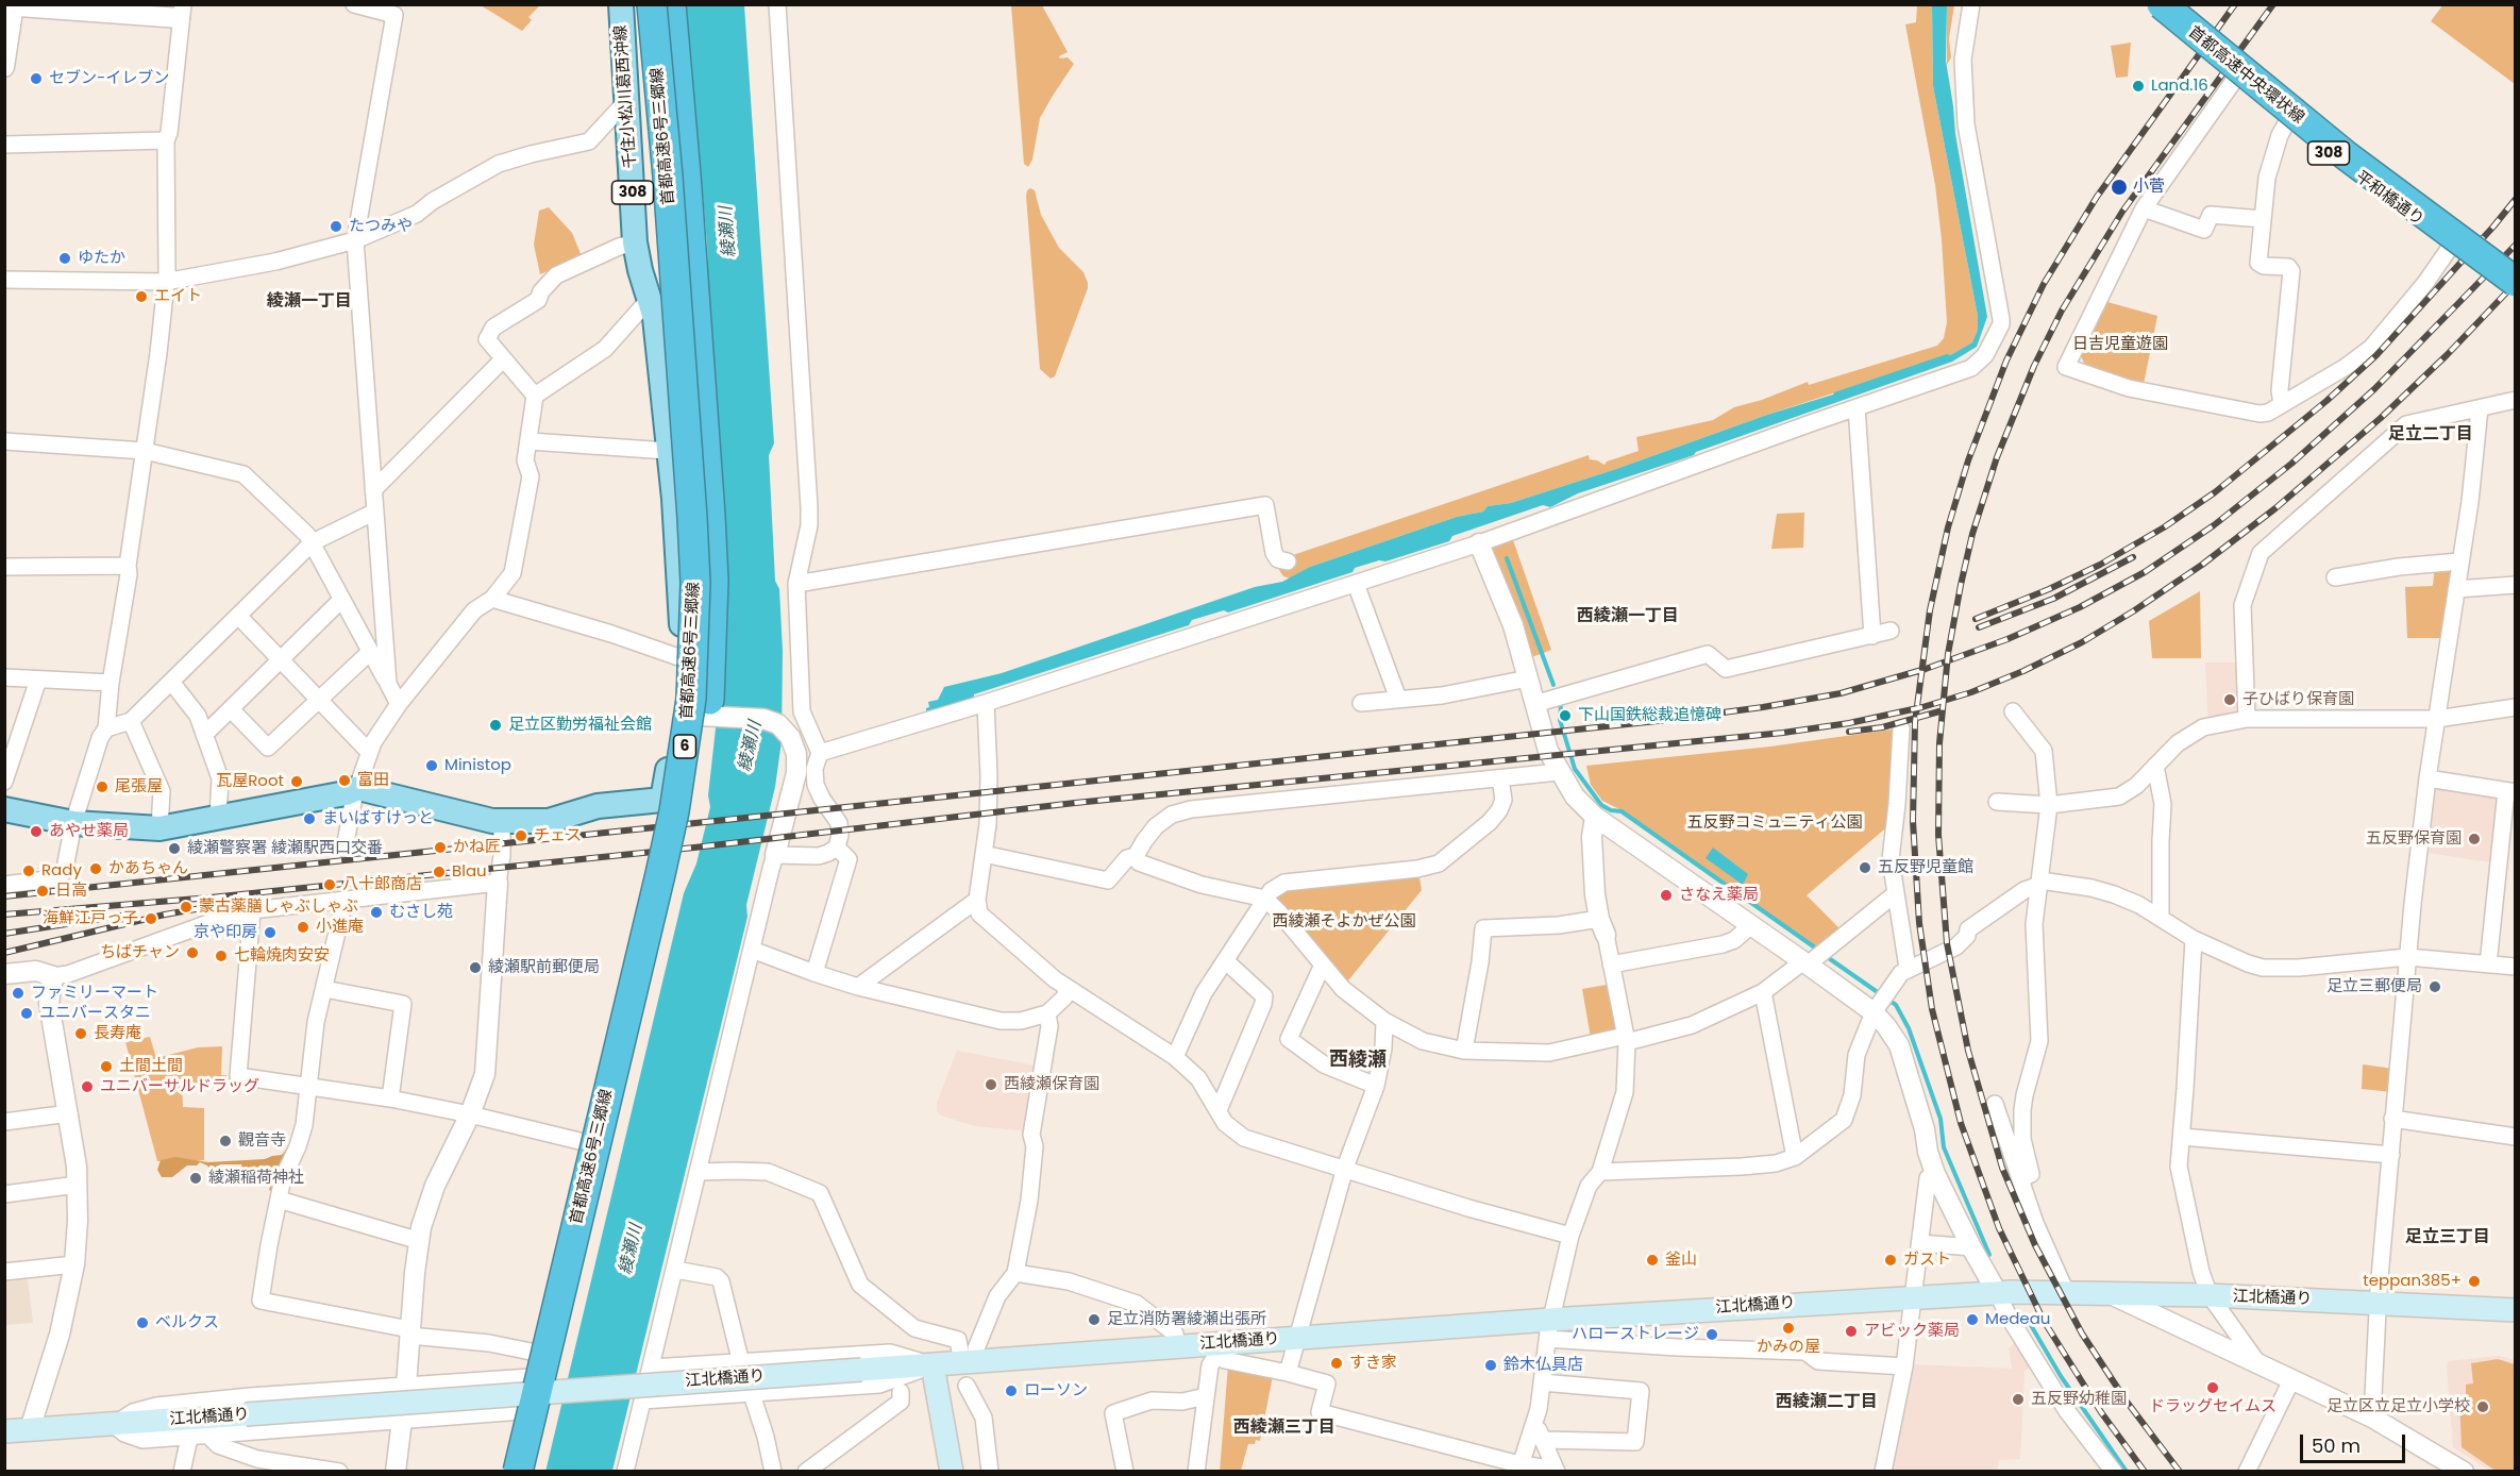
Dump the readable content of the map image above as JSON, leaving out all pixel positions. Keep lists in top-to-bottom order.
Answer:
{
  "streets": {
    "highway": ["首都高速中央環状線", "首都高速6号三郷線", "6"],
    "main road": [
      "千住小松川葛西沖線",
      "308",
      "平和橋通り",
      "江北橋通り"
    ]
  },
  "districts": [
    "綾瀬一丁目",
    "足立二丁目",
    "西綾瀬一丁目",
    "西綾瀬",
    "足立三丁目",
    "西綾瀬二丁目",
    "西綾瀬三丁目"
  ],
  "water": ["綾瀬川"],
  "parks": ["日吉児童遊園", "五反野コミュニティ公園", "西綾瀬そよかぜ公園"],
  "places": [
    "セブン-イレブン",
    "Land.16",
    "小菅",
    "たつみや",
    "ゆたか",
    "エイト",
    "子ひばり保育園",
    "下山国鉄総裁追憶碑",
    "足立区勤労福祉会館",
    "Ministop",
    "富田",
    "瓦屋Root",
    "尾張屋",
    "まいばすけっと",
    "あやせ薬局",
    "チェス",
    "五反野保育園",
    "かね匠",
    "綾瀬警察署 綾瀬駅西口交番",
    "五反野児童館",
    "かあちゃん",
    "Rady",
    "Blau",
    "八十郎商店",
    "日高",
    "さなえ薬局",
    "蒙古薬膳しゃぶしゃぶ",
    "むさし苑",
    "海鮮江戸っ子",
    "小進庵",
    "京や印房",
    "ちばチャン",
    "七輪焼肉安安",
    "綾瀬駅前郵便局",
    "足立三郵便局",
    "ファミリーマート",
    "ユニバースタニ",
    "長寿庵",
    "土間土間",
    "西綾瀬保育園",
    "ユニバーサルドラッグ",
    "觀音寺",
    "綾瀬稲荷神社",
    "釜山",
    "ガスト",
    "teppan385+",
    "足立消防署綾瀬出張所",
    "Medeau",
    "ベルクス",
    "かみの屋",
    "アビック薬局",
    "ハローストレージ",
    "すき家",
    "鈴木仏具店",
    "ドラッグセイムス",
    "ローソン",
    "五反野幼稚園",
    "足立区立足立小学校"
  ],
  "scale_bar": "50 m"
}
